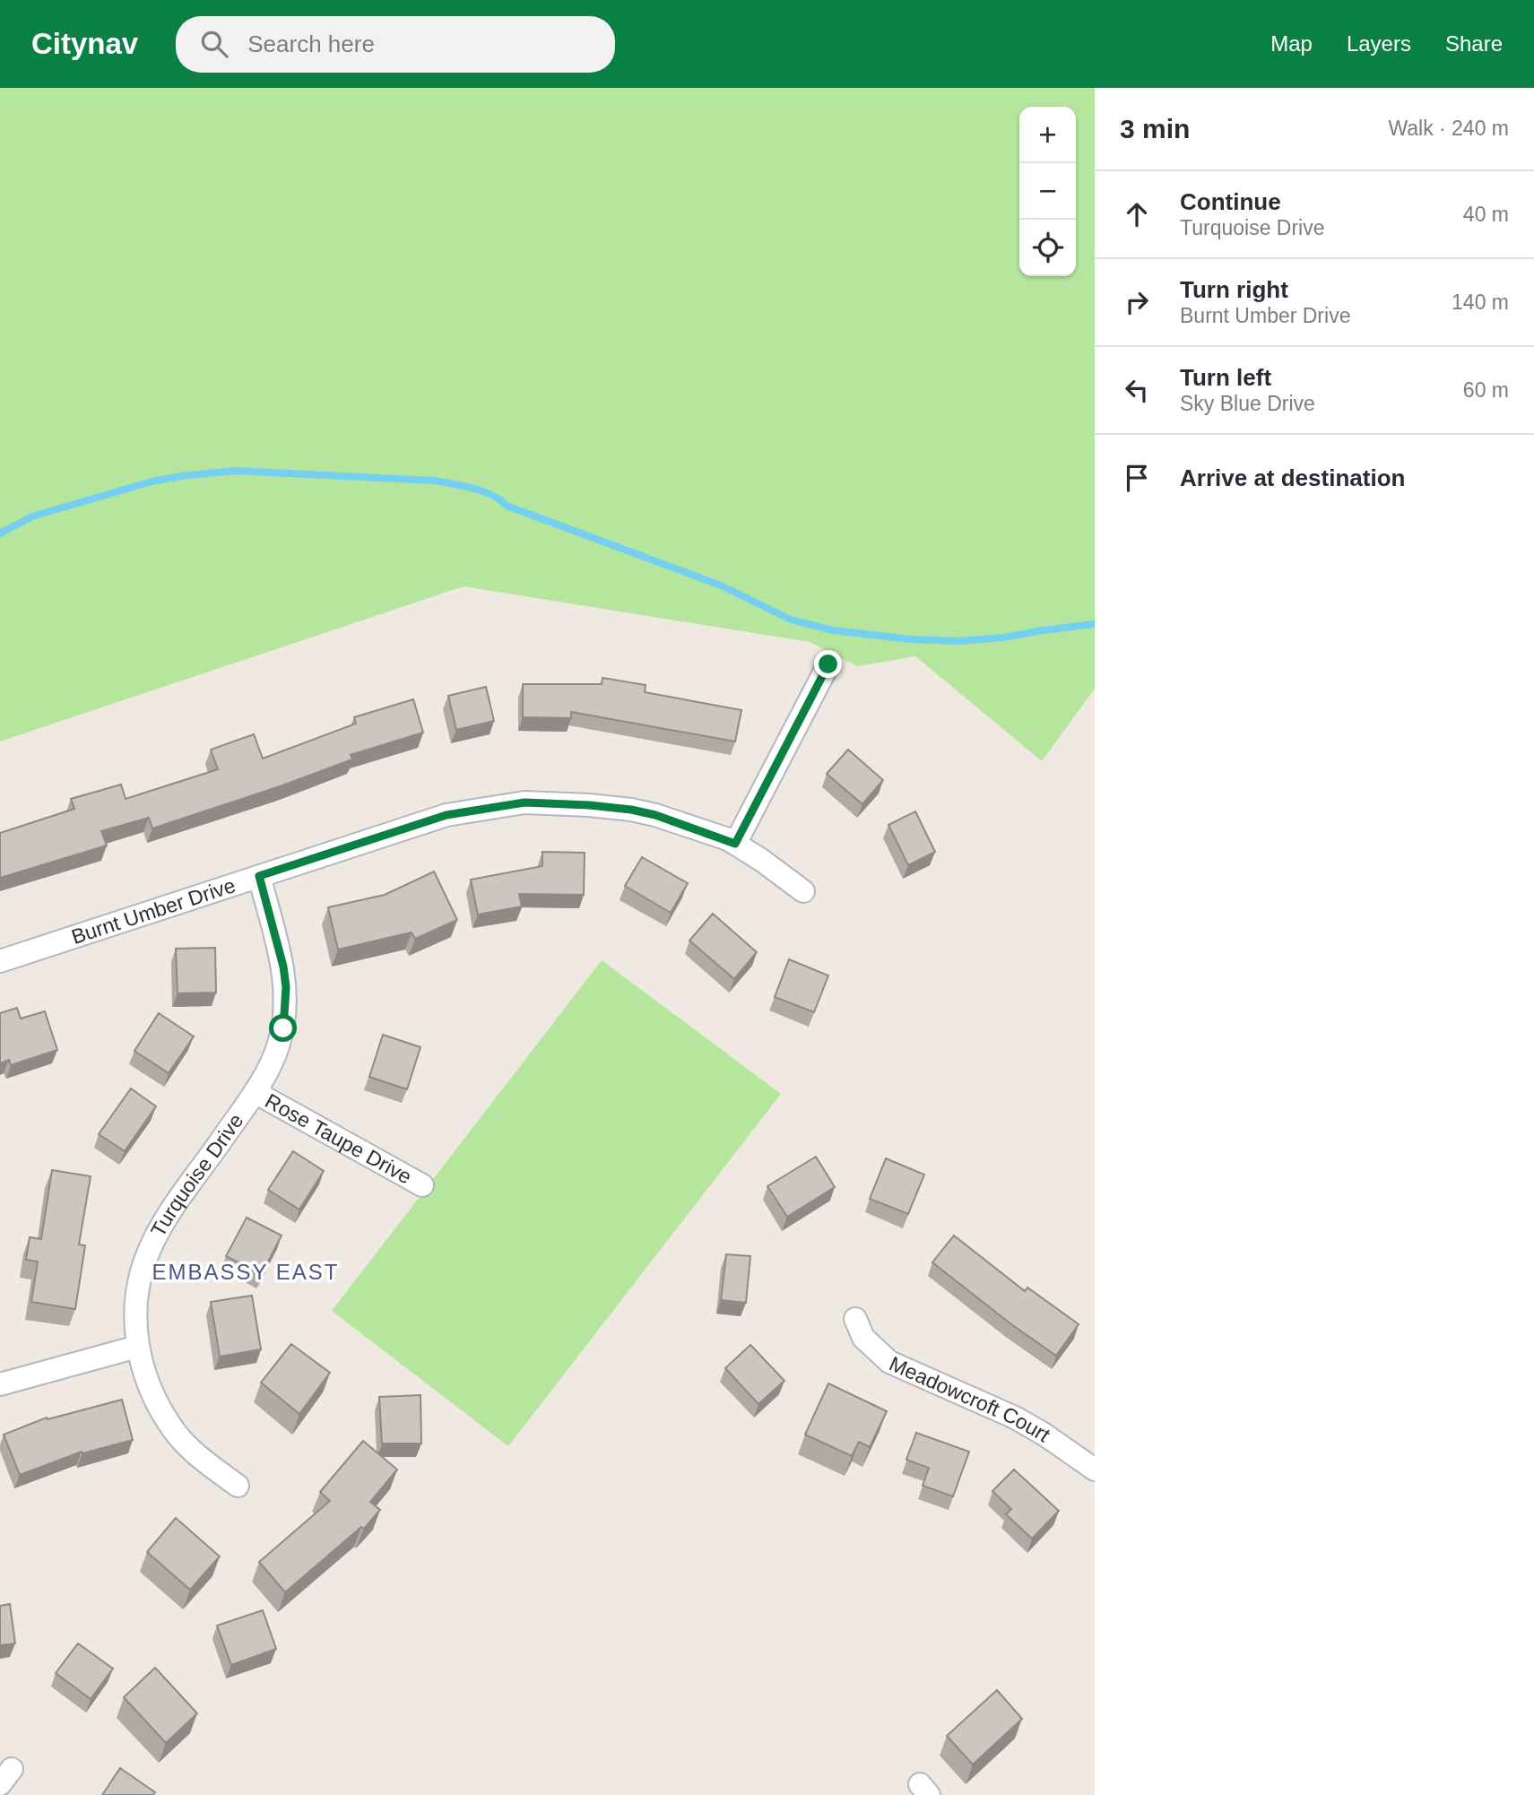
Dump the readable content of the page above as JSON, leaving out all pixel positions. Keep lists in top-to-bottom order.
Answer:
{
  "streets": {
    "street": [
      "Burnt Umber Drive",
      "Rose Taupe Drive",
      "Turquoise Drive",
      "Meadowcroft Court"
    ]
  },
  "crossings": [
    ["Burnt Umber Drive", "Turquoise Drive"],
    ["Rose Taupe Drive", "Turquoise Drive"]
  ],
  "districts": ["EMBASSY EAST"],
  "page": {
    "header": "Citynav",
    "search": "Search here",
    "nav": ["Map", "Layers", "Share"],
    "heading": ["3 min", "Walk · 240 m"],
    "map_buttons": ["+", "−"],
    "list": [
      ["Continue", "Turquoise Drive", "40 m"],
      ["Turn right", "Burnt Umber Drive", "140 m"],
      ["Turn left", "Sky Blue Drive", "60 m"],
      "Arrive at destination"
    ]
  }
}
